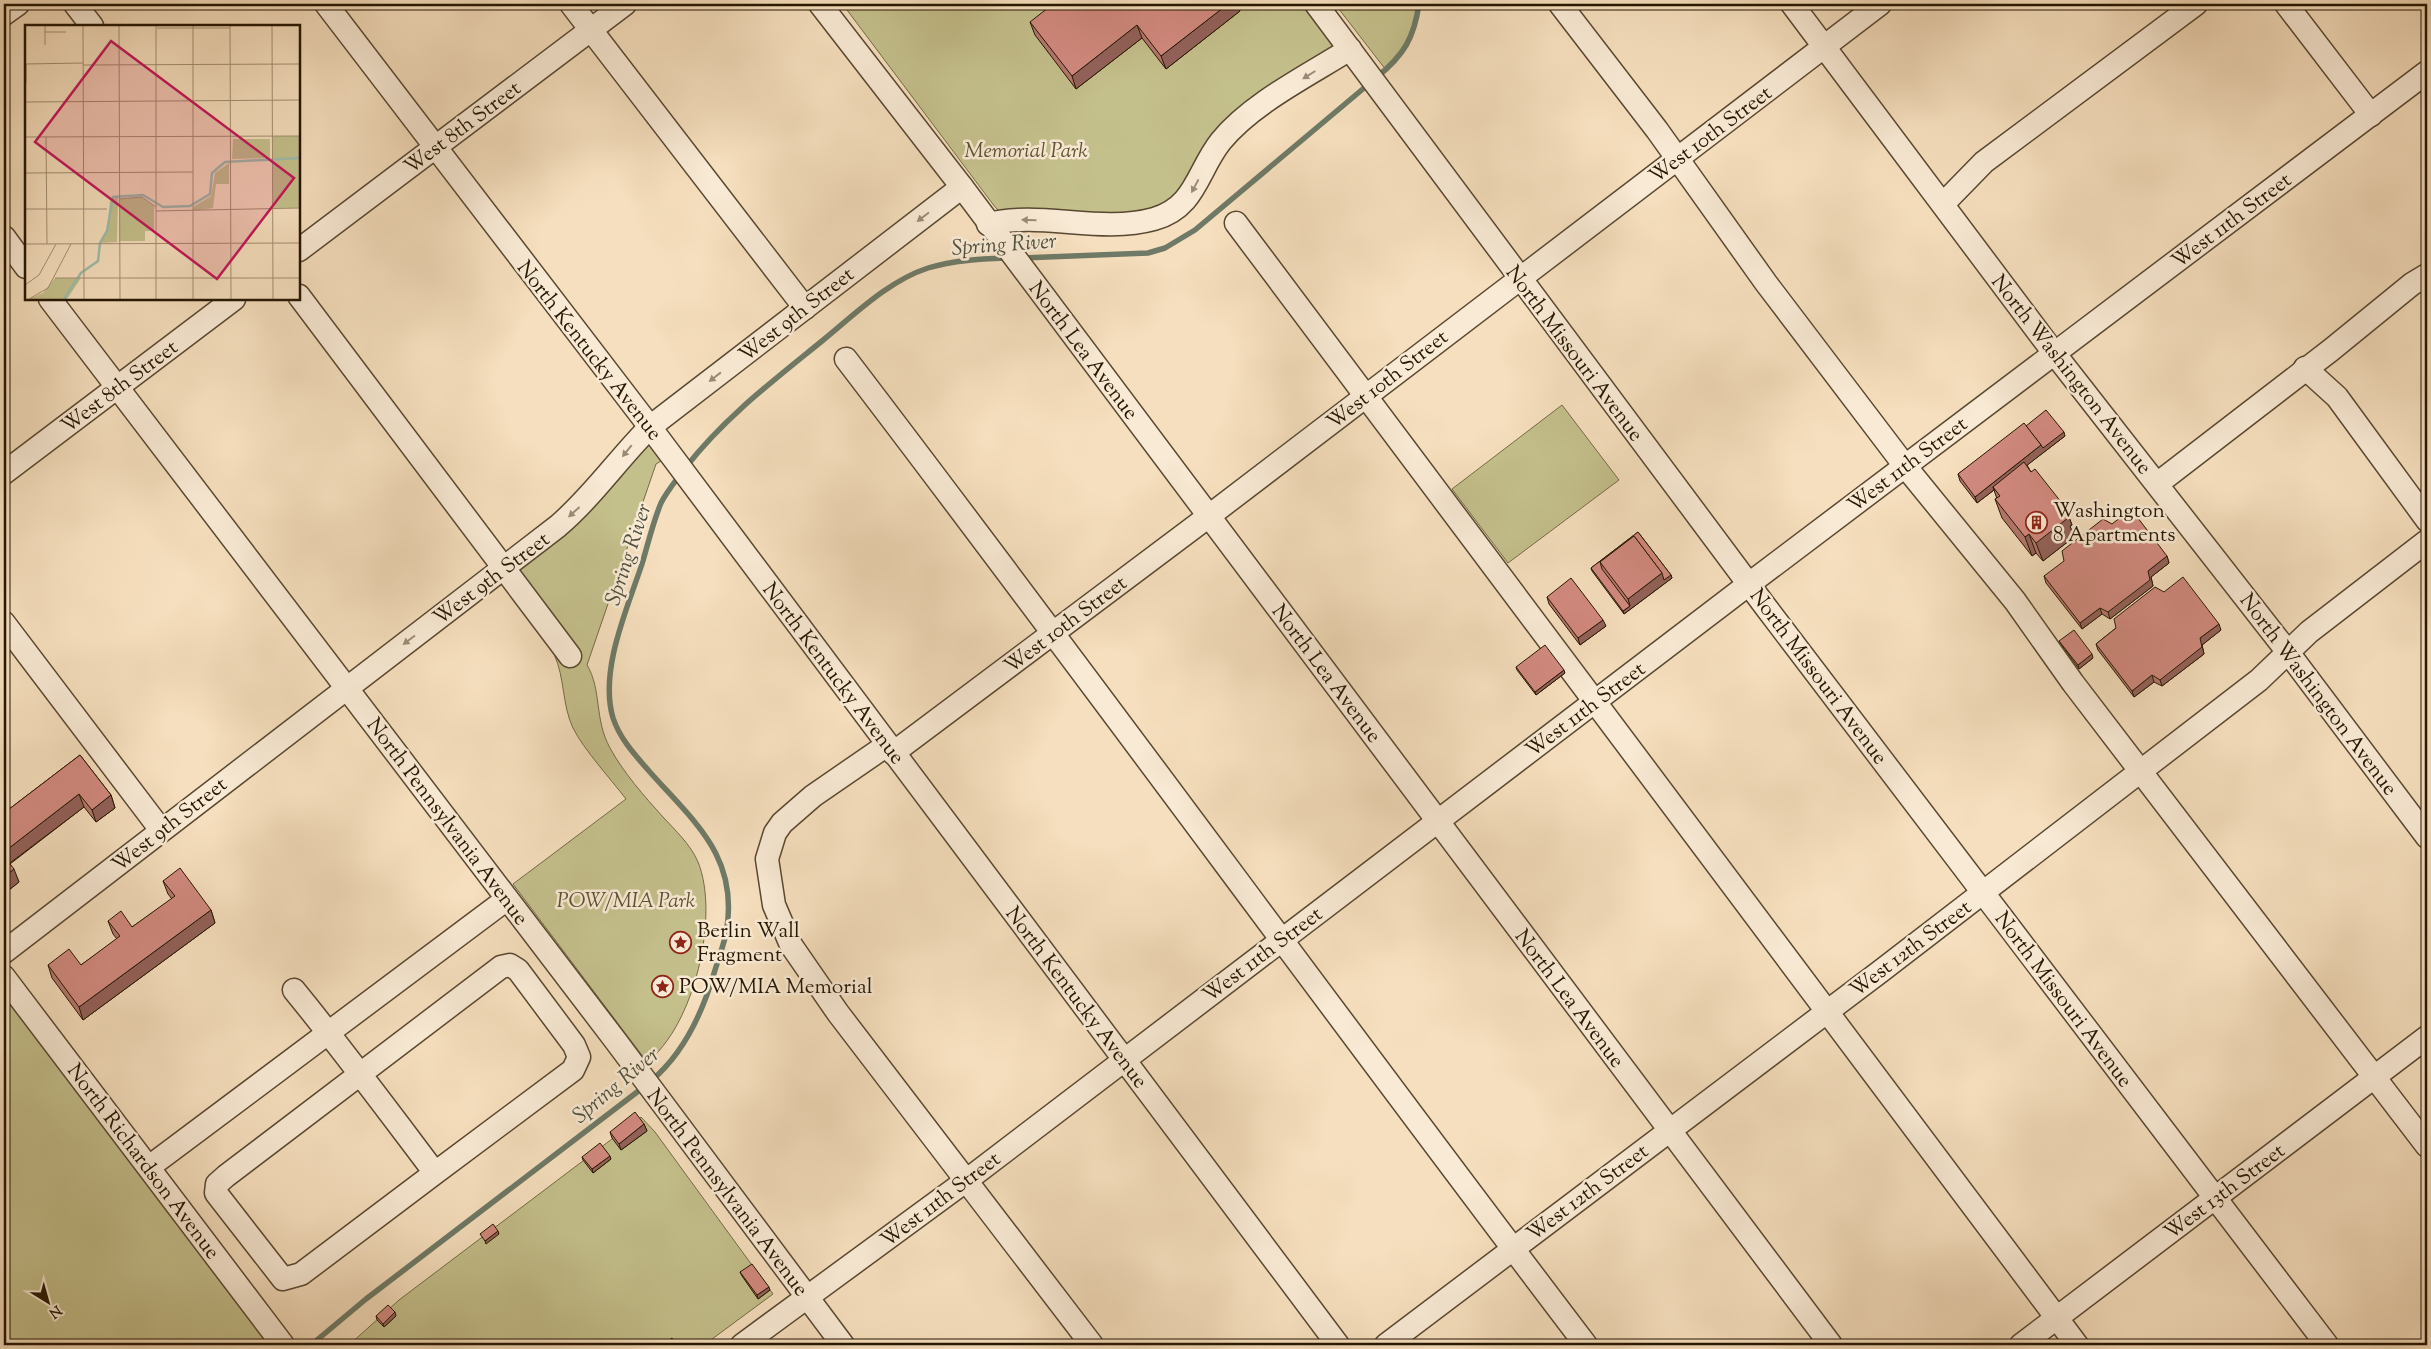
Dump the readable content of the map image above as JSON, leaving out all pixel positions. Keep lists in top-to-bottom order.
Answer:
{
  "streets": {
    "street": [
      "West 8th Street",
      "West 10th Street",
      "West 11th Street",
      "West 9th Street",
      "North Kentucky Avenue",
      "North Lea Avenue",
      "North Missouri Avenue",
      "North Washington Avenue",
      "North Pennsylvania Avenue",
      "West 12th Street",
      "North Richardson Avenue",
      "West 13th Street"
    ]
  },
  "crossings": [
    ["West 8th Street", "North Kentucky Avenue"],
    ["West 8th Street", "North Pennsylvania Avenue"],
    ["West 10th Street", "West 11th Street"],
    ["West 10th Street", "North Kentucky Avenue"],
    ["West 10th Street", "North Lea Avenue"],
    ["West 10th Street", "North Missouri Avenue"],
    ["West 10th Street", "North Washington Avenue"],
    ["West 11th Street", "North Kentucky Avenue"],
    ["West 11th Street", "North Lea Avenue"],
    ["West 11th Street", "North Missouri Avenue"],
    ["West 11th Street", "North Washington Avenue"],
    ["West 11th Street", "North Pennsylvania Avenue"],
    ["West 9th Street", "North Kentucky Avenue"],
    ["West 9th Street", "North Lea Avenue"],
    ["West 9th Street", "North Pennsylvania Avenue"],
    ["North Lea Avenue", "West 12th Street"],
    ["North Missouri Avenue", "West 12th Street"],
    ["North Missouri Avenue", "West 13th Street"],
    ["North Washington Avenue", "West 12th Street"]
  ],
  "one_way": ["West 9th Street"],
  "water": ["Spring River"],
  "parks": ["Memorial Park", "POW/MIA Park"],
  "places": {
    "building": ["Washington 8 Apartments"],
    "place": ["Berlin Wall Fragment", "POW/MIA Memorial"]
  },
  "north": "bottom right"
}
